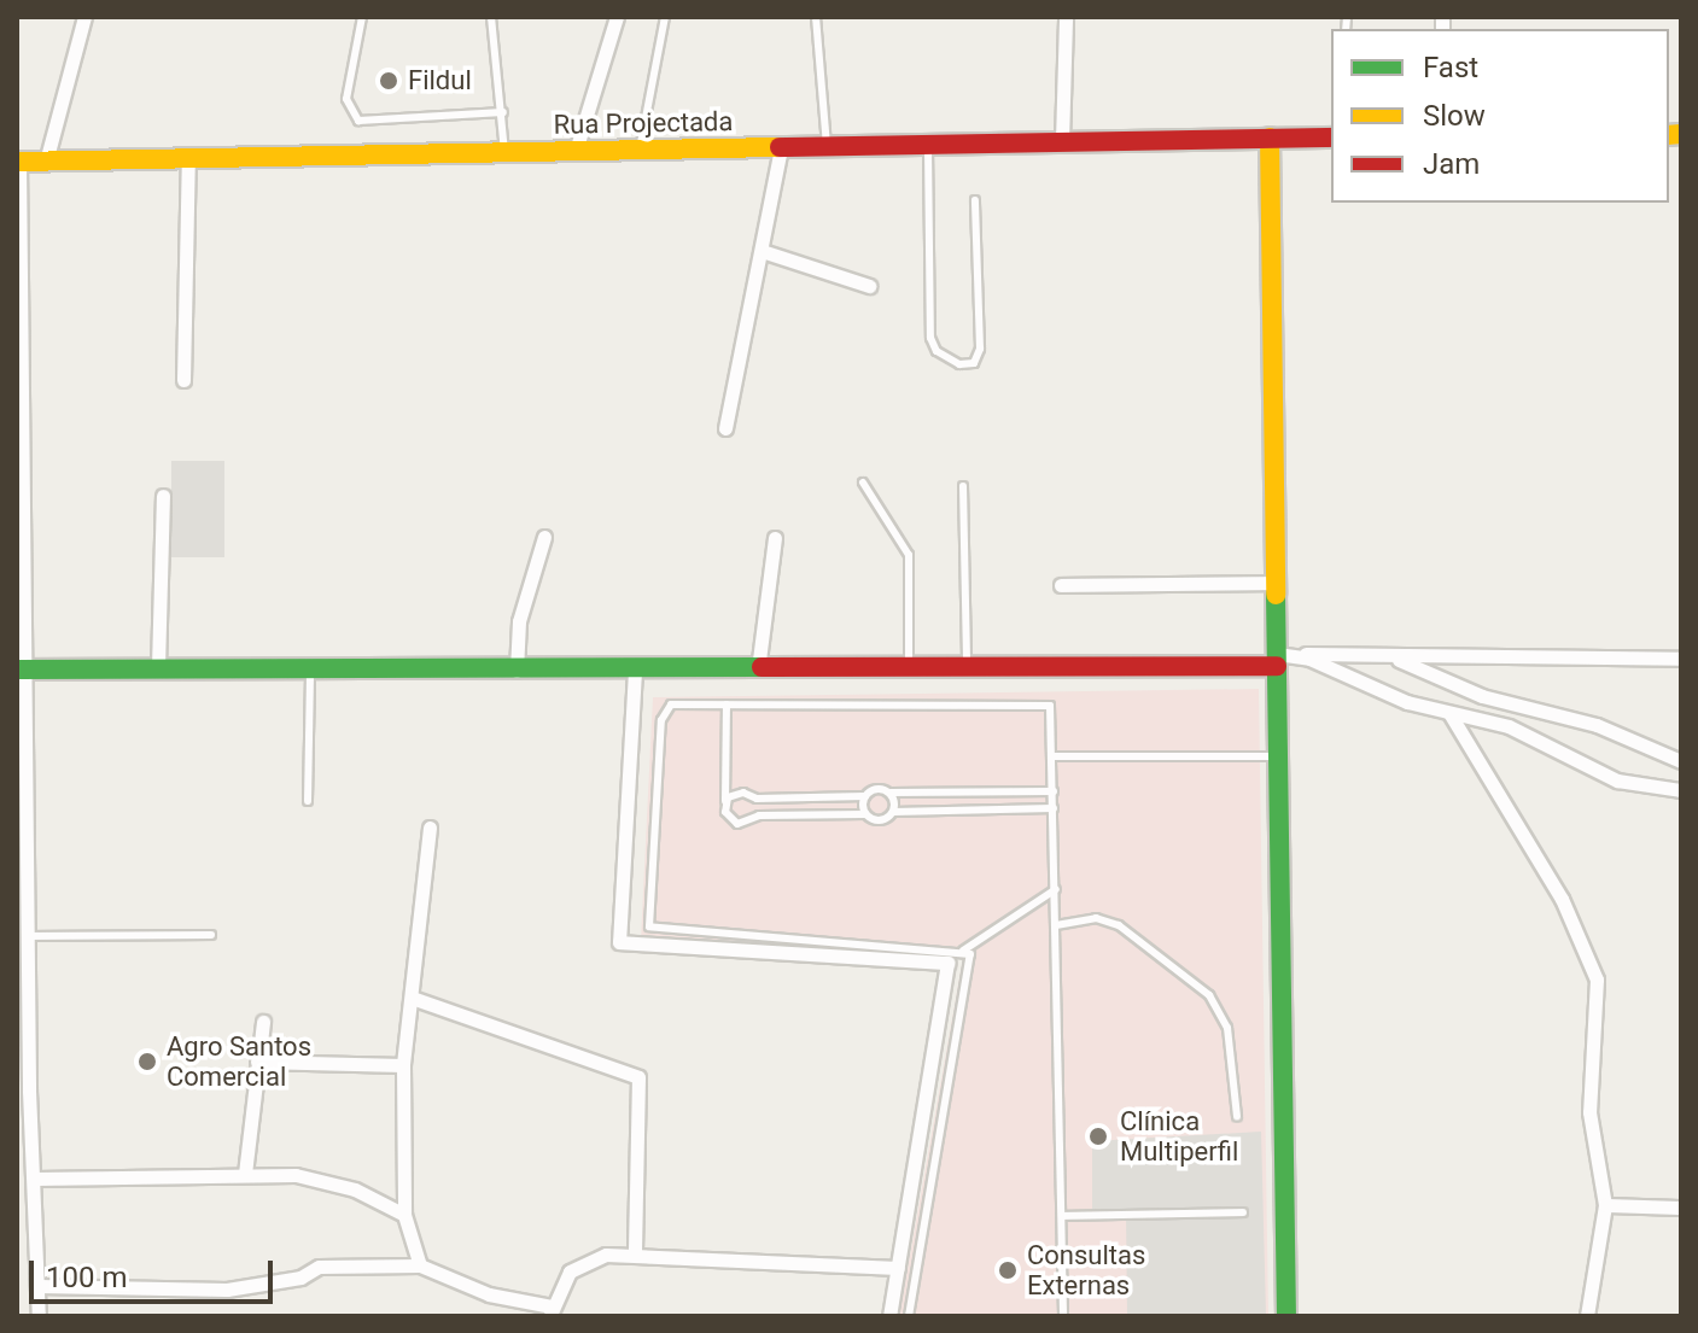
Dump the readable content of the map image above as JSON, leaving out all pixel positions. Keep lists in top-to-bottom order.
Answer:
{
  "streets": {
    "street": ["Rua Projectada"]
  },
  "places": [
    "Fildul",
    "Agro Santos Comercial",
    "Clínica Multiperfil",
    "Consultas Externas"
  ],
  "legend": ["Fast", "Slow", "Jam"],
  "scale_bar": "100 m"
}
